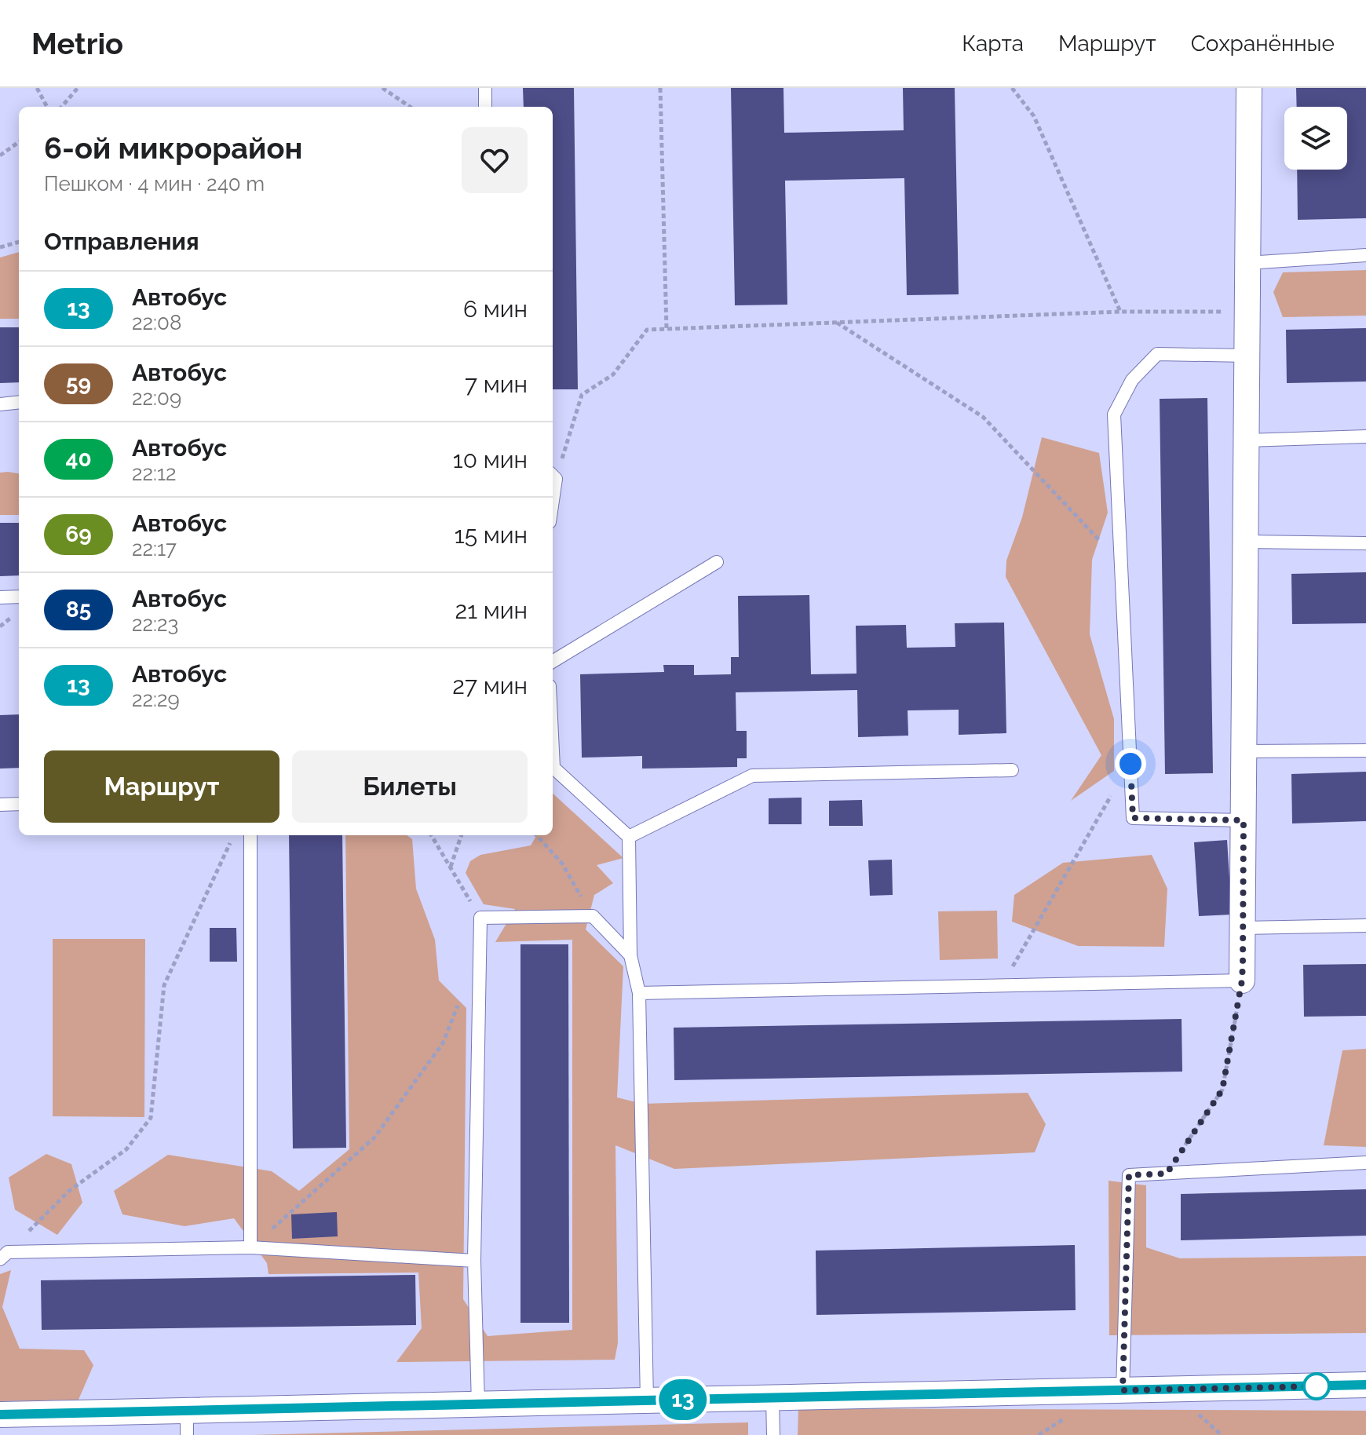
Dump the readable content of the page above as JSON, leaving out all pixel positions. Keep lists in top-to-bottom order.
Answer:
{
  "lines": ["bus line 13"],
  "page": {
    "header": "Metrio",
    "nav": ["Карта", "Маршрут", "Сохранённые"],
    "on_map": "13",
    "heading": [
      ["6-ой микрорайон", "Пешком · 4 мин · 240 m"],
      "Отправления"
    ],
    "list": [
      {
        "mark": "13",
        "name": "Автобус",
        "note": "22:08",
        "value": "6 мин"
      },
      {
        "mark": "59",
        "name": "Автобус",
        "note": "22:09",
        "value": "7 мин"
      },
      {
        "mark": "40",
        "name": "Автобус",
        "note": "22:12",
        "value": "10 мин"
      },
      {
        "mark": "69",
        "name": "Автобус",
        "note": "22:17",
        "value": "15 мин"
      },
      {
        "mark": "85",
        "name": "Автобус",
        "note": "22:23",
        "value": "21 мин"
      },
      {
        "mark": "13",
        "name": "Автобус",
        "note": "22:29",
        "value": "27 мин"
      }
    ],
    "buttons": ["Маршрут", "Билеты"]
  }
}
